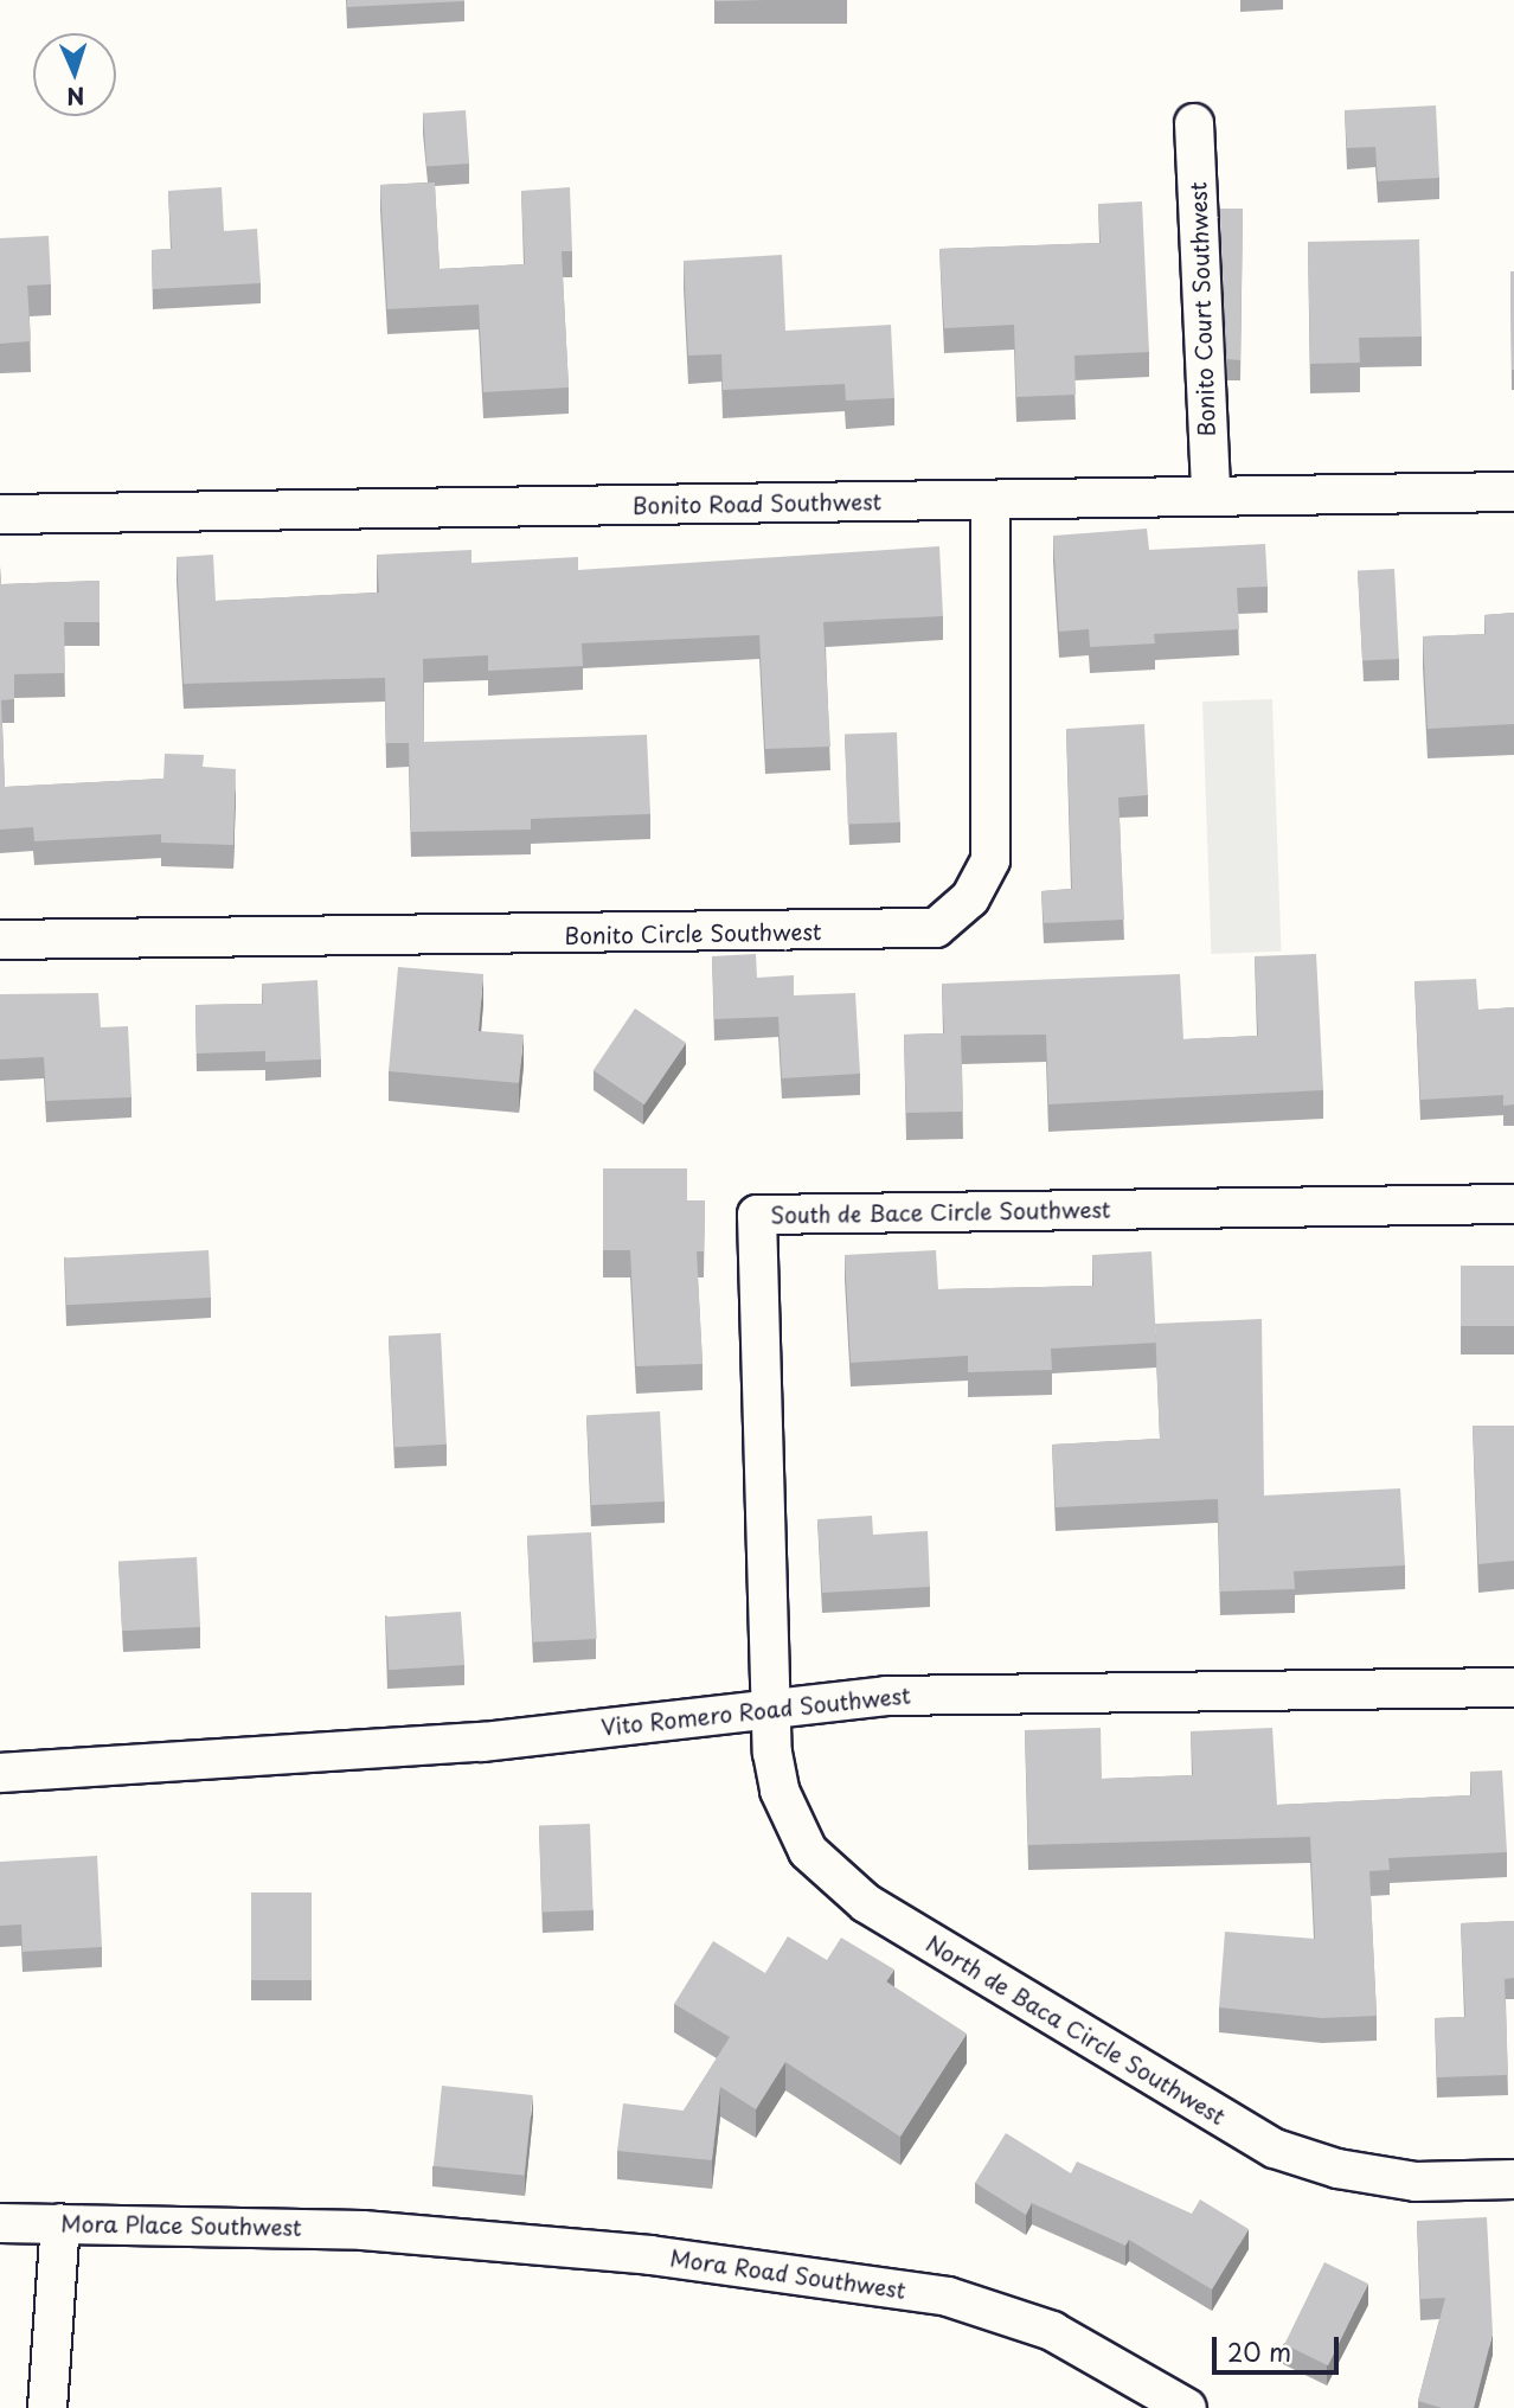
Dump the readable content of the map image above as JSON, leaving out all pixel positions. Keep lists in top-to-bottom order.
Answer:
{
  "streets": {
    "street": [
      "Bonito Court Southwest",
      "Bonito Road Southwest",
      "Bonito Circle Southwest",
      "South de Bace Circle Southwest",
      "Vito Romero Road Southwest",
      "North de Baca Circle Southwest",
      "Mora Place Southwest",
      "Mora Road Southwest"
    ]
  },
  "crossings": [
    ["Bonito Court Southwest", "Bonito Road Southwest"],
    ["Bonito Road Southwest", "Bonito Circle Southwest"],
    ["South de Bace Circle Southwest", "Vito Romero Road Southwest"],
    ["South de Bace Circle Southwest", "North de Baca Circle Southwest"],
    ["Vito Romero Road Southwest", "North de Baca Circle Southwest"],
    ["Mora Place Southwest", "Mora Road Southwest"]
  ],
  "scale_bar": "20 m",
  "north": "bottom"
}
